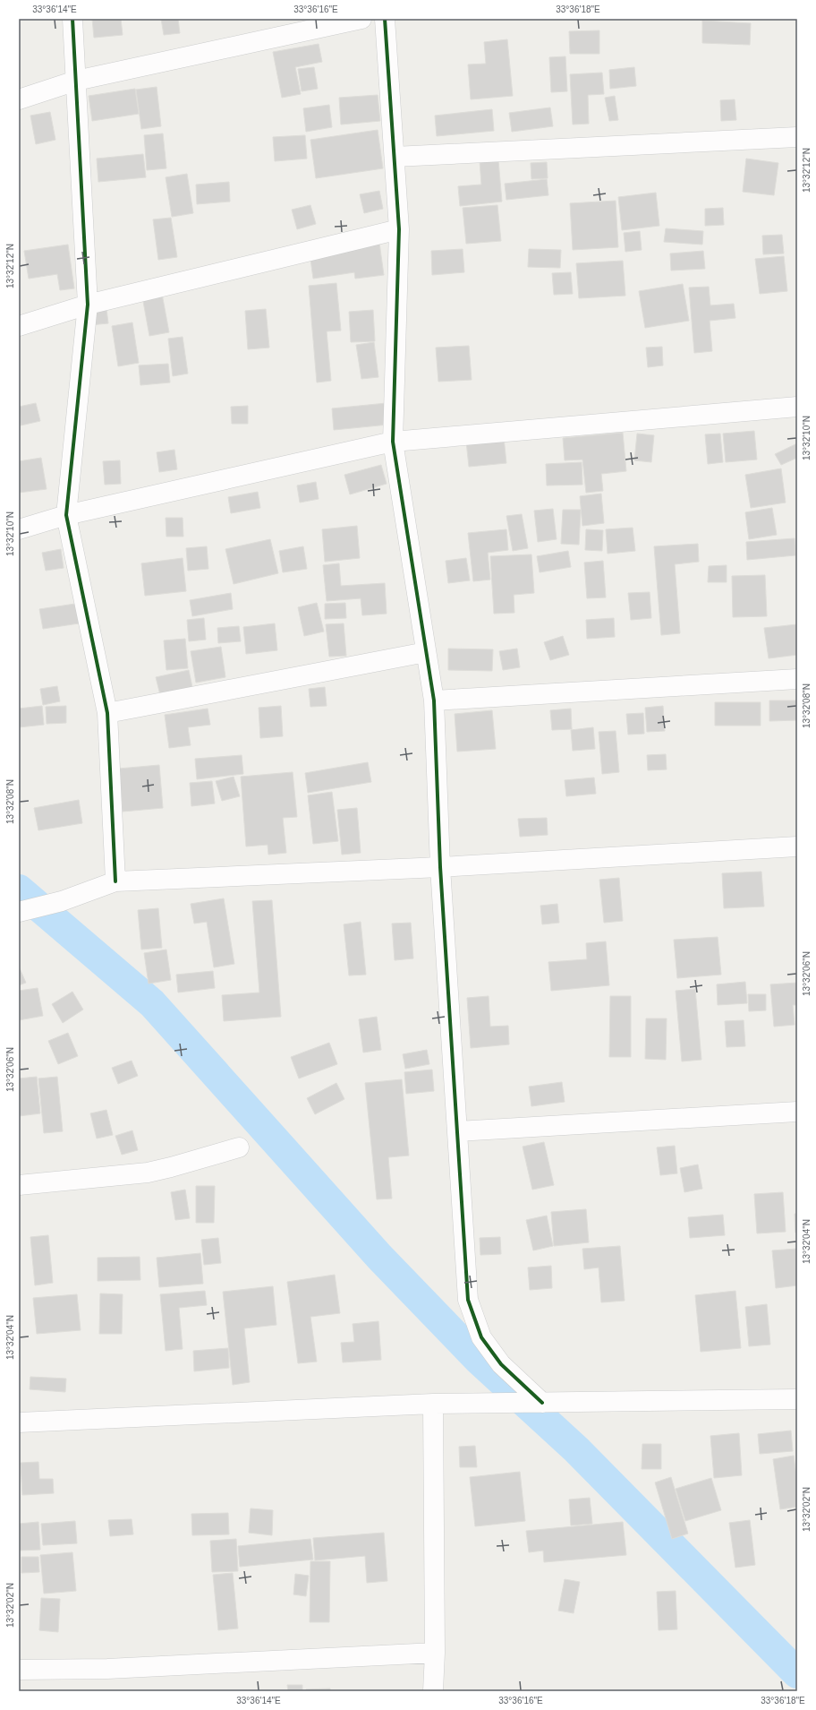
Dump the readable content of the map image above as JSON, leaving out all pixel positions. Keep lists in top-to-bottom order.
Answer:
{
  "coordinates": [
    "33°36'14\"E",
    "33°36'16\"E",
    "33°36'18\"E",
    "13°32'12\"N",
    "13°32'10\"N",
    "13°32'08\"N",
    "13°32'06\"N",
    "13°32'04\"N",
    "13°32'02\"N"
  ]
}
